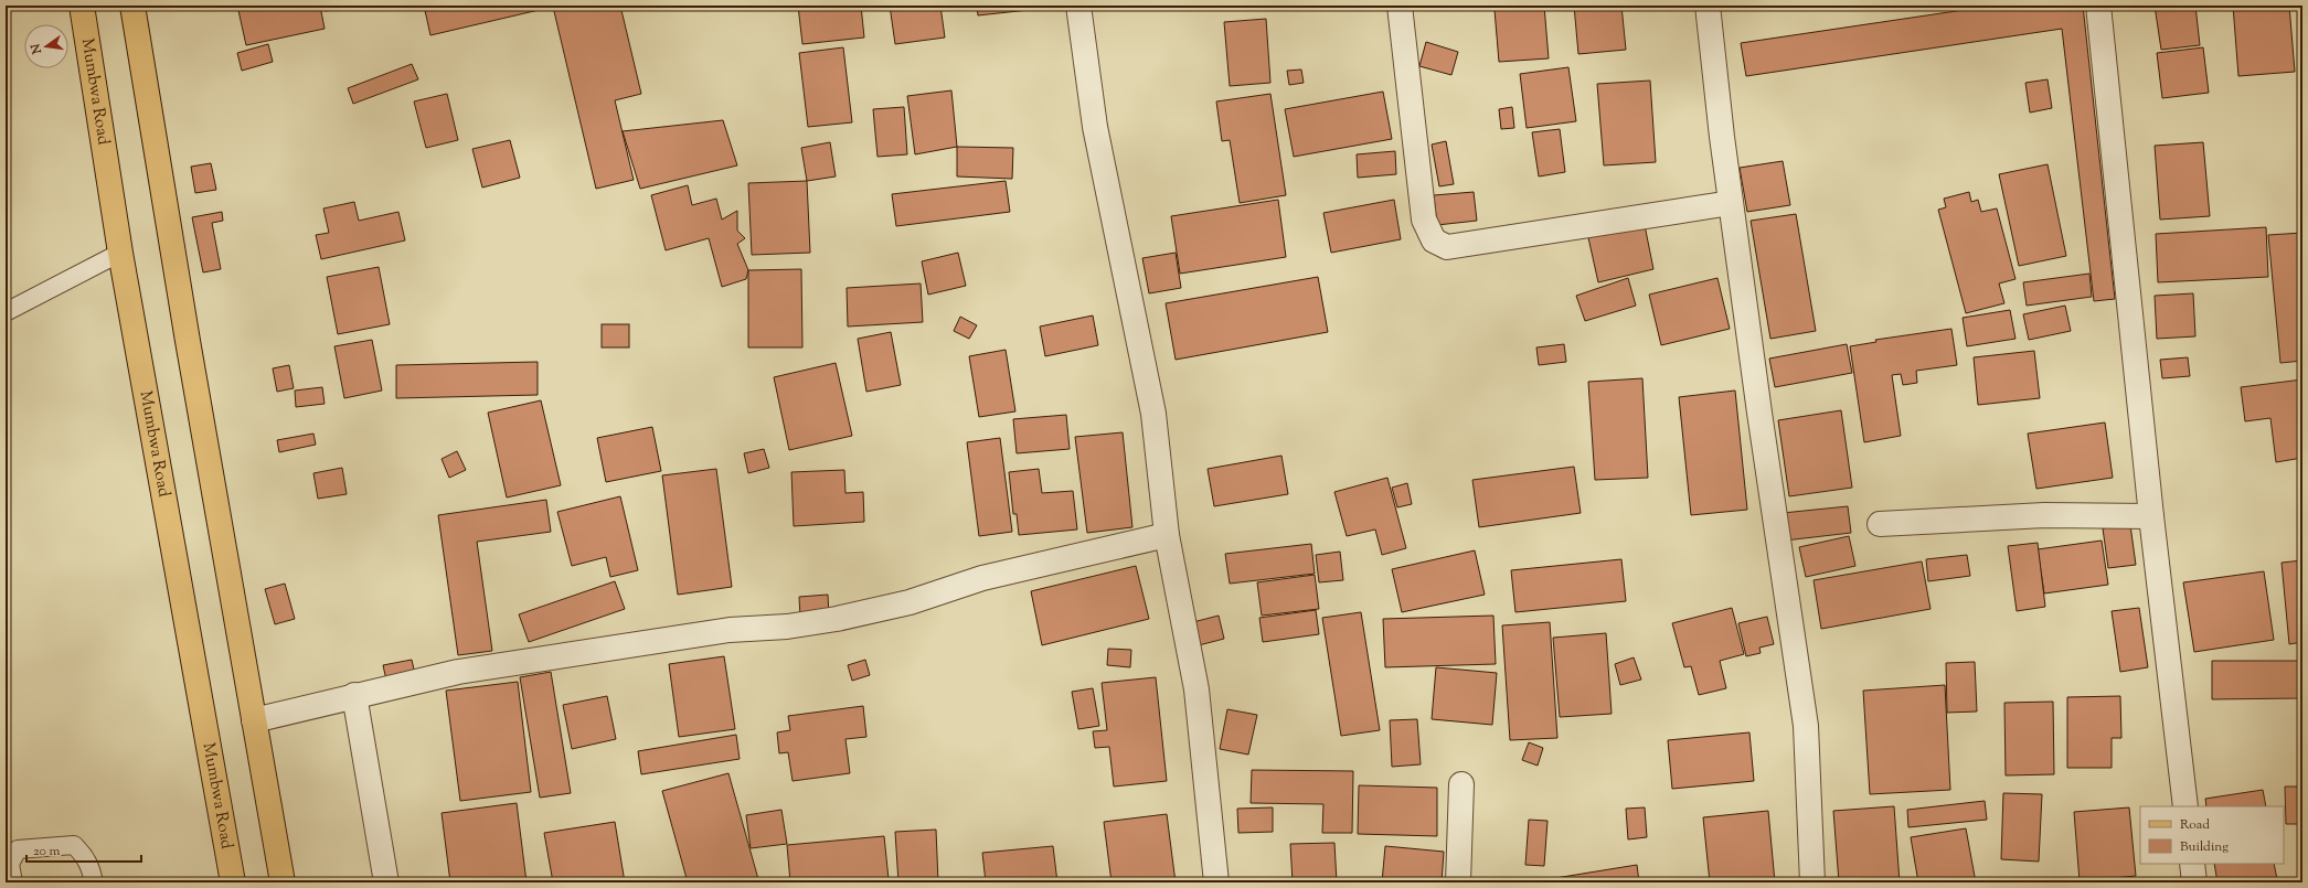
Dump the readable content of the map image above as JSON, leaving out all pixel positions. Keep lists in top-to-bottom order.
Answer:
{
  "streets": {
    "main road": ["Mumbwa Road"]
  },
  "legend": ["Road", "Building"],
  "scale_bar": "20 m",
  "north": "left"
}
